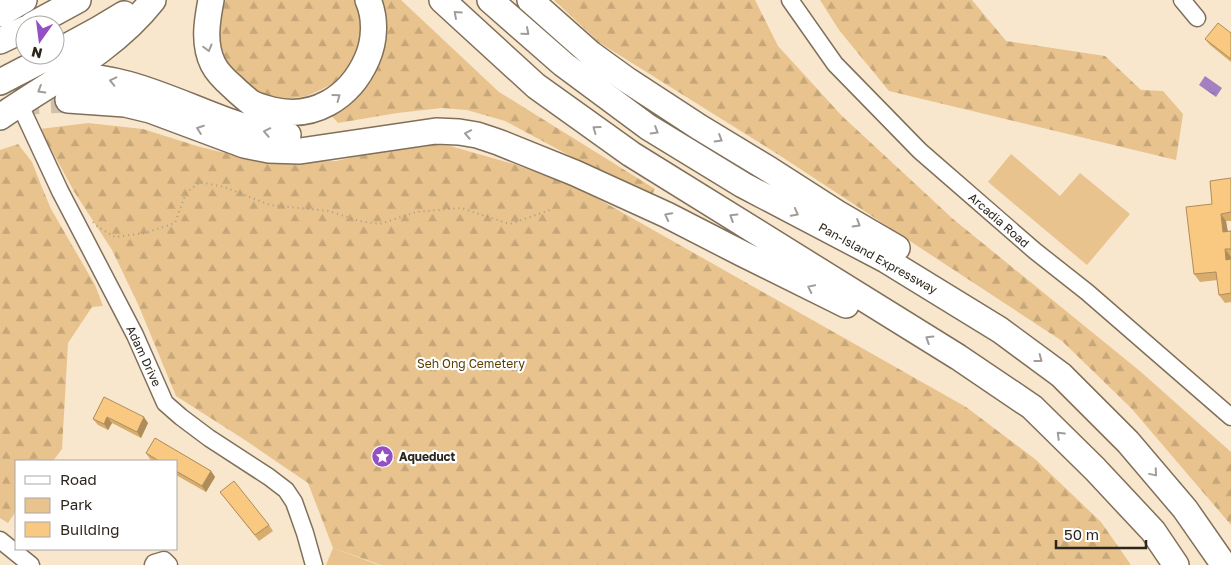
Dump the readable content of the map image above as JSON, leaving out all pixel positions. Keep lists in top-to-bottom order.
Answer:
{
  "streets": {
    "highway": ["Pan-Island Expressway"],
    "street": ["Arcadia Road", "Adam Drive"]
  },
  "parks": ["Seh Ong Cemetery"],
  "places": {
    "place": ["Aqueduct"]
  },
  "legend": ["Road", "Park", "Building"],
  "scale_bar": "50 m",
  "north": "bottom"
}
